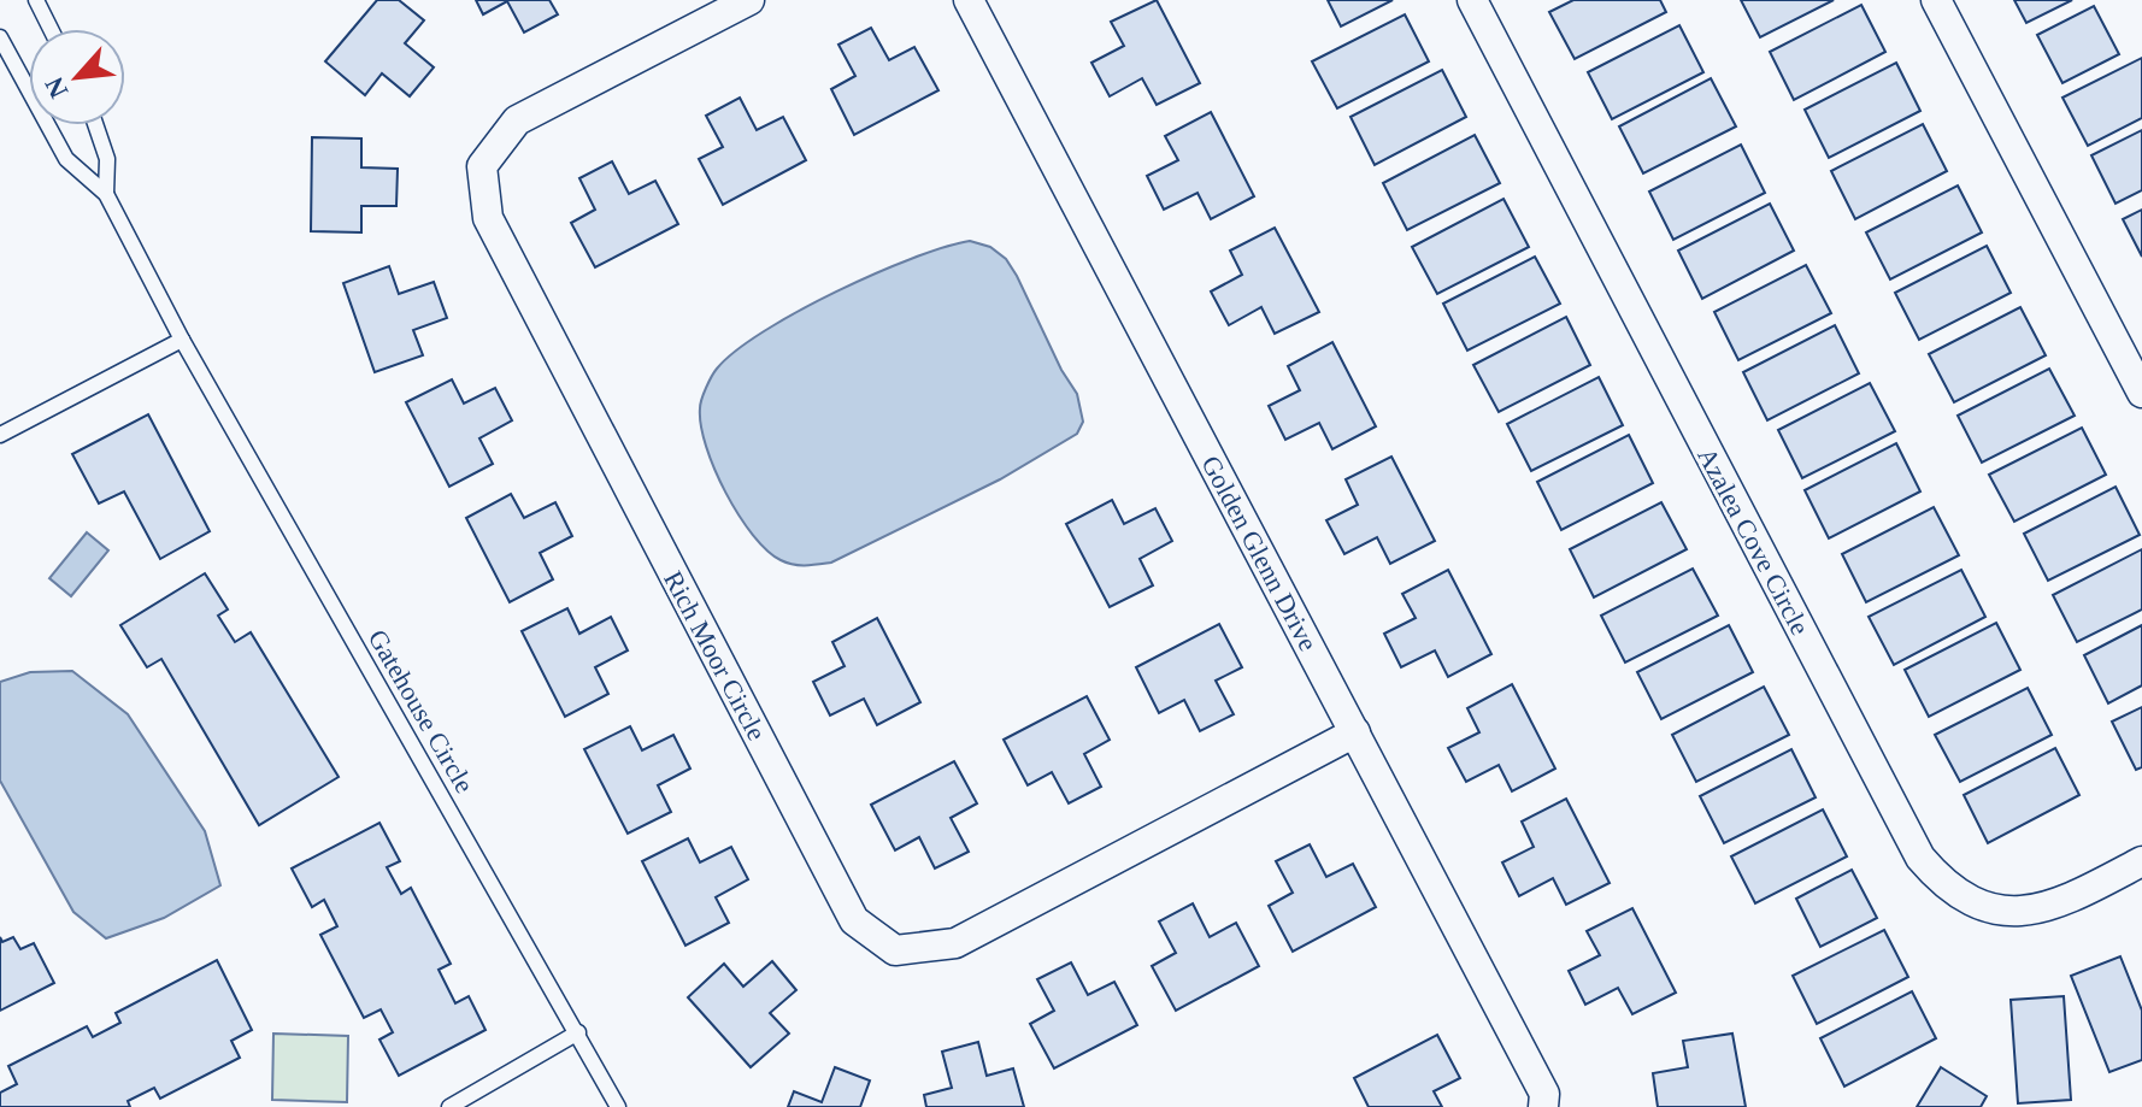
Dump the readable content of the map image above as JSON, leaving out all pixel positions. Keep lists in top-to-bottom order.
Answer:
{
  "streets": {
    "street": ["Azalea Cove Circle", "Golden Glenn Drive", "Rich Moor Circle"],
    "lane": ["Gatehouse Circle"]
  },
  "crossings": [
    ["Golden Glenn Drive", "Rich Moor Circle"]
  ],
  "north": "bottom left"
}
